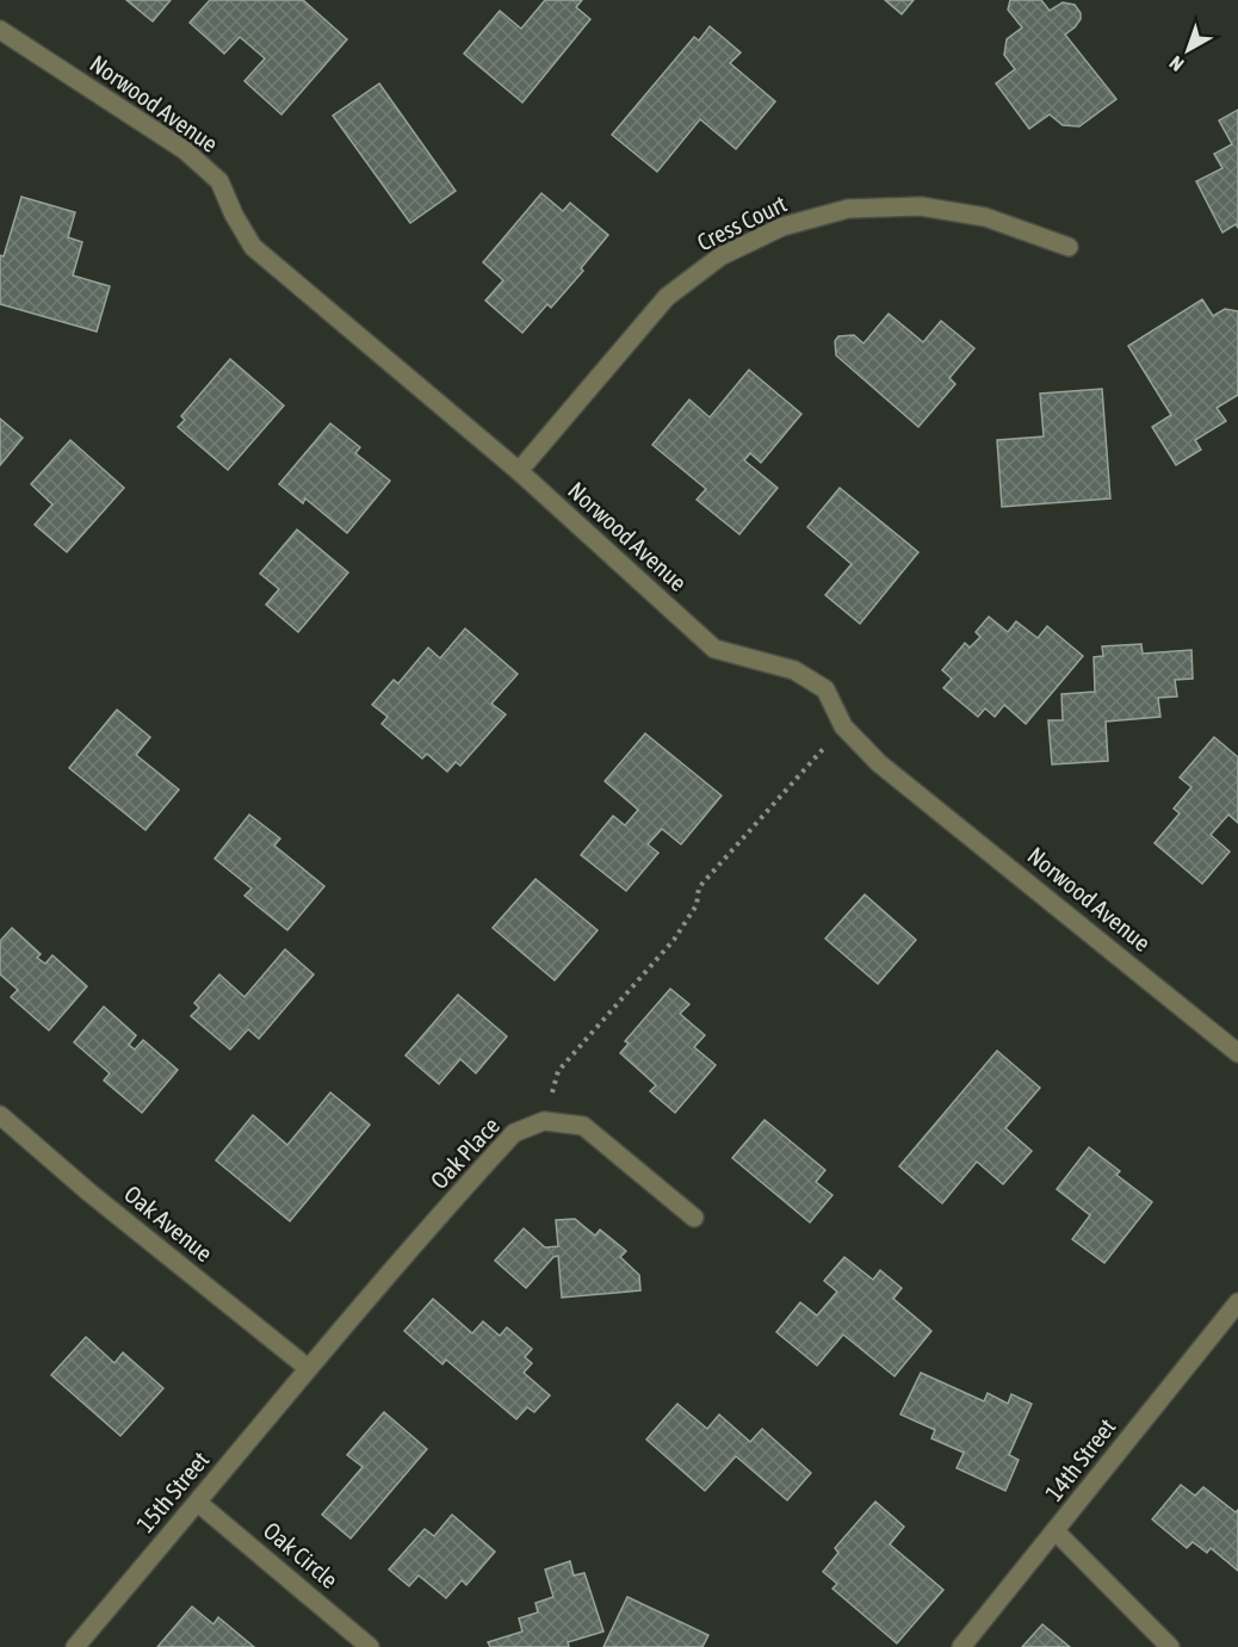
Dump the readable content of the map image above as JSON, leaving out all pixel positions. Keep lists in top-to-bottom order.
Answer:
{
  "streets": {
    "street": [
      "Norwood Avenue",
      "Cress Court",
      "Oak Place",
      "Oak Avenue",
      "14th Street",
      "15th Street",
      "Oak Circle"
    ]
  },
  "crossings": [
    ["Norwood Avenue", "Cress Court"],
    ["Oak Place", "Oak Avenue"],
    ["Oak Place", "15th Street"],
    ["Oak Avenue", "15th Street"],
    ["15th Street", "Oak Circle"]
  ],
  "north": "bottom left"
}
